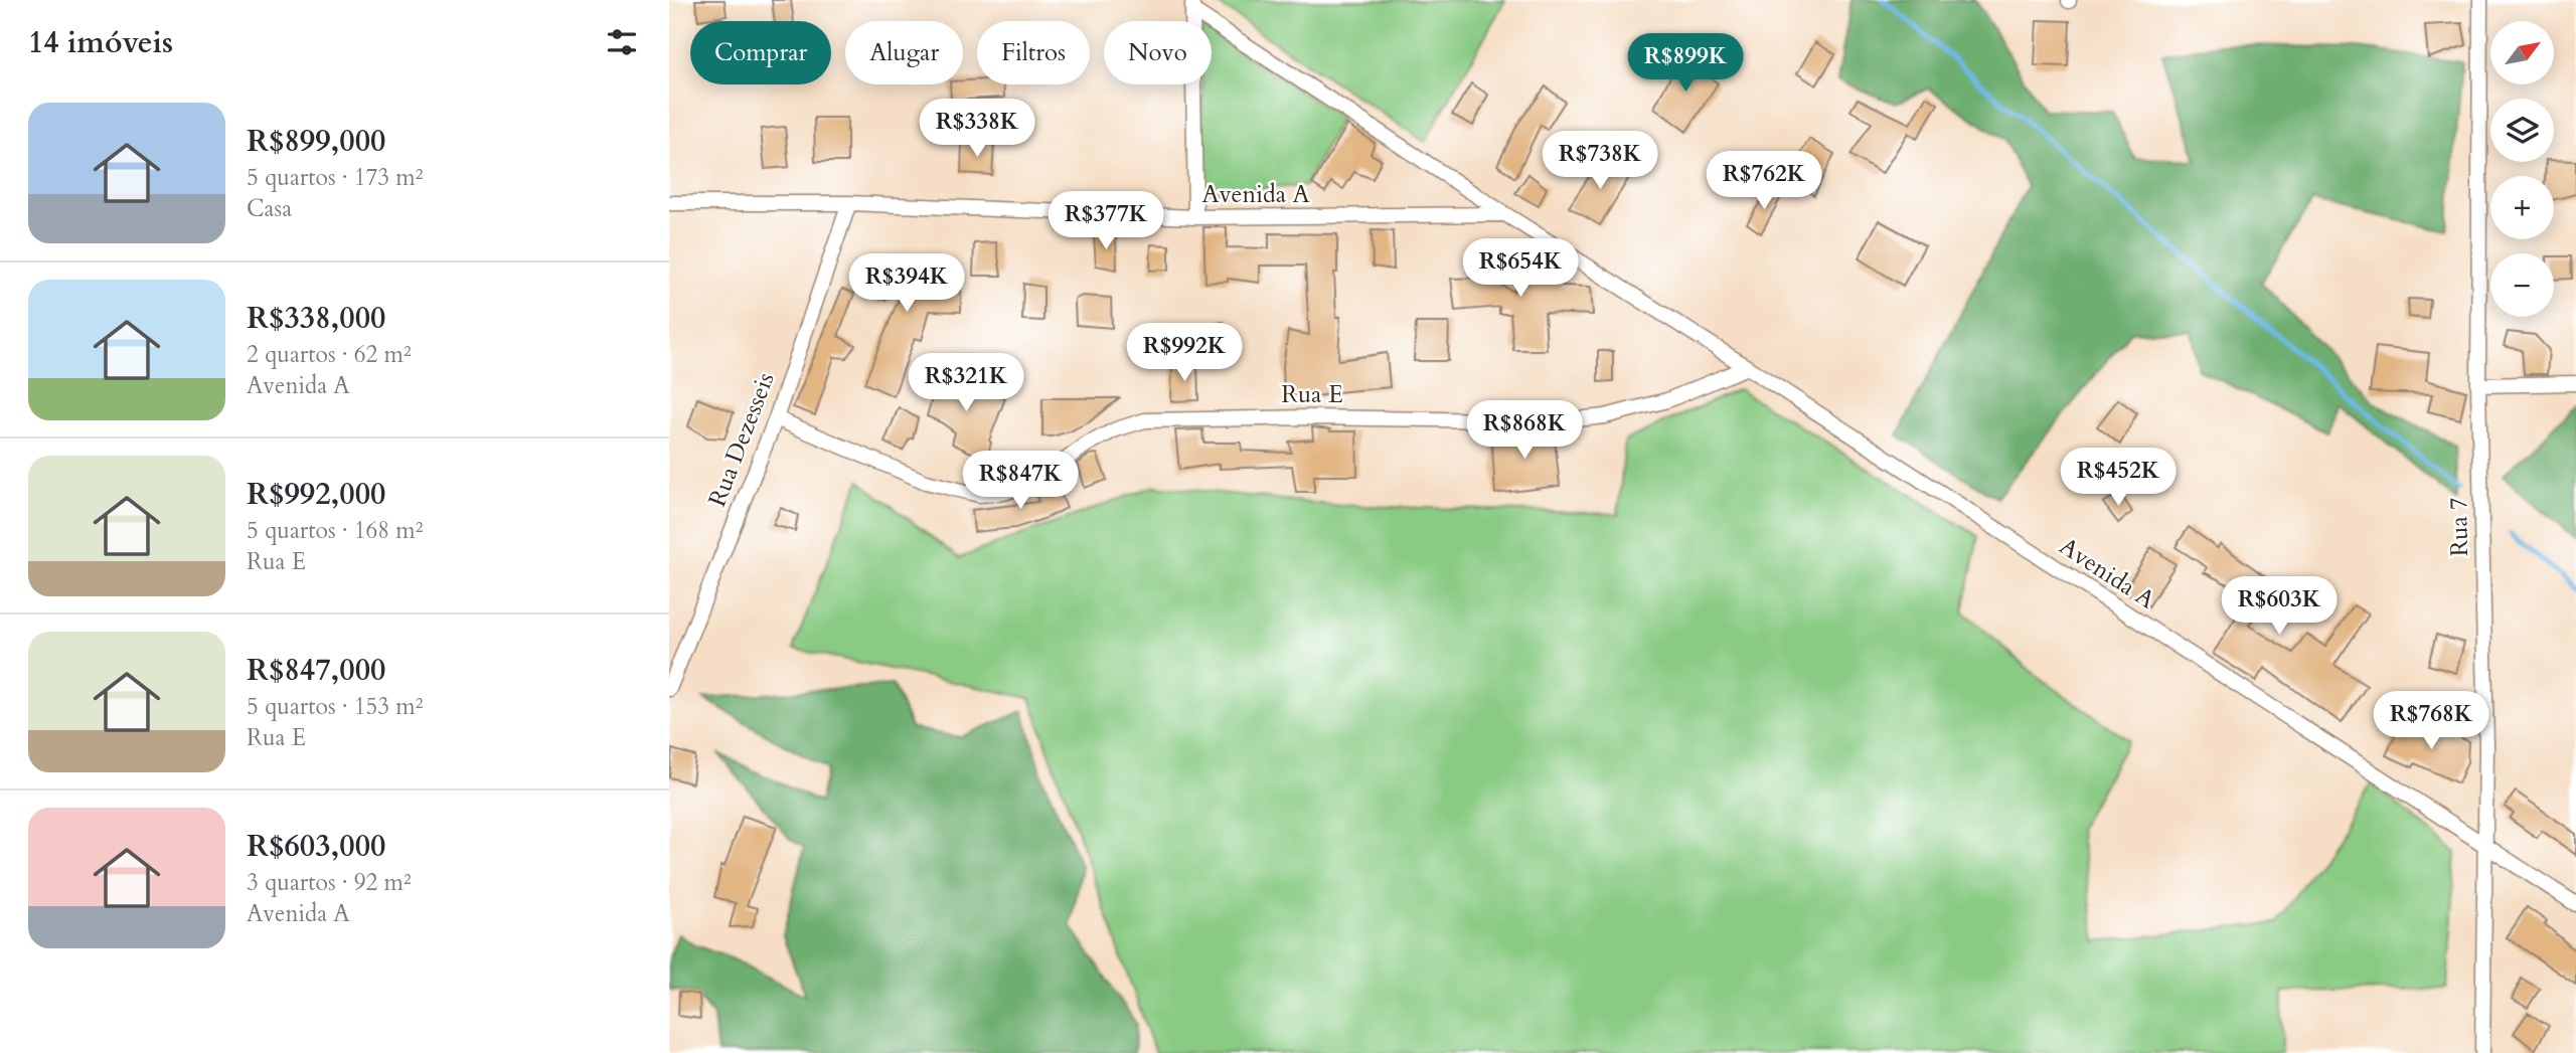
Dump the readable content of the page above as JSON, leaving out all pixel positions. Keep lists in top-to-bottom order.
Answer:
{
  "streets": {
    "street": [
      "Avenida A",
      "Rua E",
      "Rua Dezesseis",
      "Rua 7"
    ]
  },
  "crossings": [
    ["Avenida A", "Rua E"],
    ["Avenida A", "Rua Dezesseis"],
    ["Avenida A", "Rua 7"],
    ["Rua E", "Rua Dezesseis"]
  ],
  "north": "top right",
  "page": {
    "heading": "14 imóveis",
    "map_buttons": ["+", "−"],
    "chip": [
      "Comprar",
      "Alugar",
      "Filtros",
      "Novo"
    ],
    "price": [
      "R$899K",
      "R$338K",
      "R$738K",
      "R$762K",
      "R$377K",
      "R$654K",
      "R$394K",
      "R$992K",
      "R$321K",
      "R$868K",
      "R$452K",
      "R$847K",
      "R$603K",
      "R$768K"
    ],
    "list": [
      {
        "name": "R$899,000",
        "note": "5 quartos · 173 m² · Casa"
      },
      {
        "name": "R$338,000",
        "note": "2 quartos · 62 m² · Avenida A"
      },
      {
        "name": "R$992,000",
        "note": "5 quartos · 168 m² · Rua E"
      },
      {
        "name": "R$847,000",
        "note": "5 quartos · 153 m² · Rua E"
      },
      {
        "name": "R$603,000",
        "note": "3 quartos · 92 m² · Avenida A"
      }
    ]
  }
}
